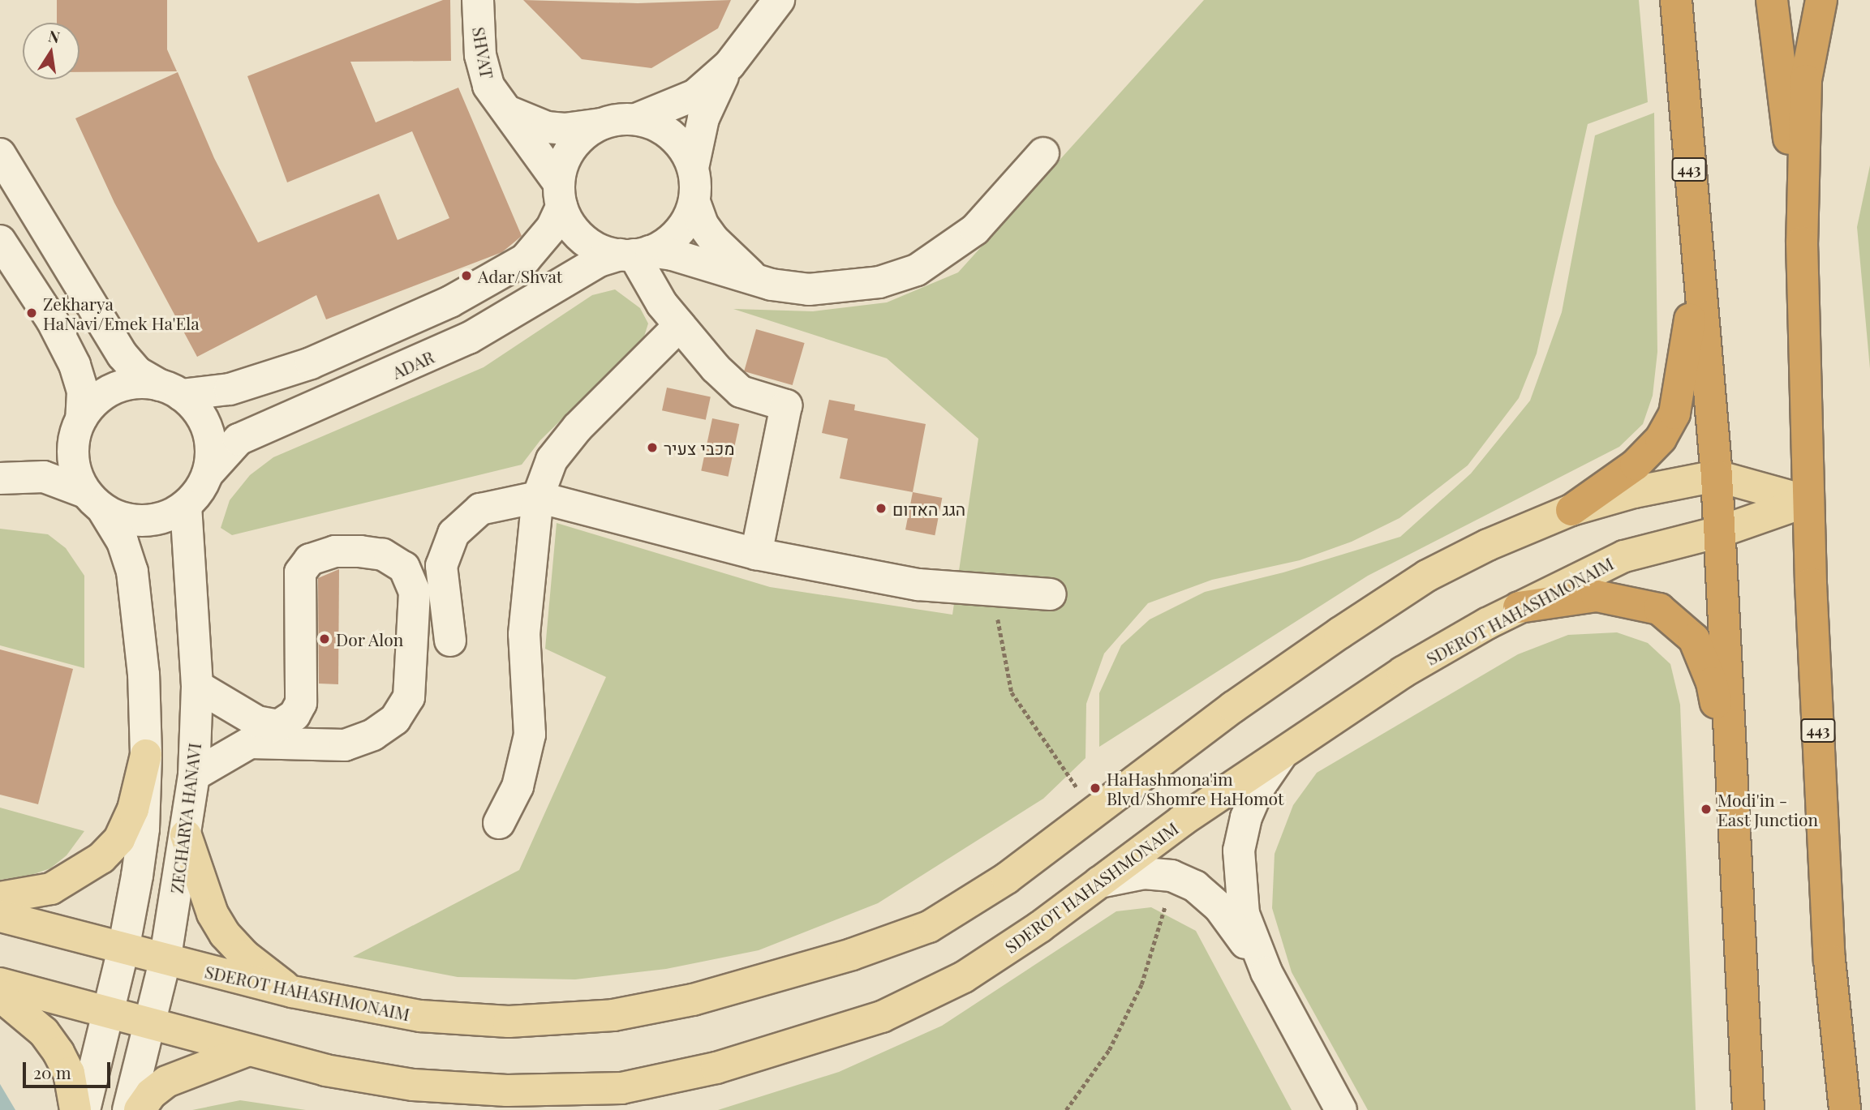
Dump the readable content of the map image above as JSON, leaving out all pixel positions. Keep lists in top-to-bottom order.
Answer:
{
  "streets": {
    "highway": ["443"],
    "main road": ["SDEROT HAHASHMONAIM"],
    "street": ["SHVAT", "ADAR", "ZECHARYA HANAVI"]
  },
  "crossings": [
    ["SHVAT", "ADAR"],
    ["443", "SDEROT HAHASHMONAIM"],
    ["ADAR", "ZECHARYA HANAVI"],
    ["SDEROT HAHASHMONAIM", "ZECHARYA HANAVI"]
  ],
  "places": [
    "Adar/Shvat",
    "Zekharya HaNavi/Emek Ha'Ela",
    "מכבי צעיר",
    "הגג האדום",
    "Dor Alon",
    "HaHashmona'im Blvd/Shomre HaHomot",
    "Modi'in - East Junction"
  ],
  "scale_bar": "20 m",
  "north": "top"
}
